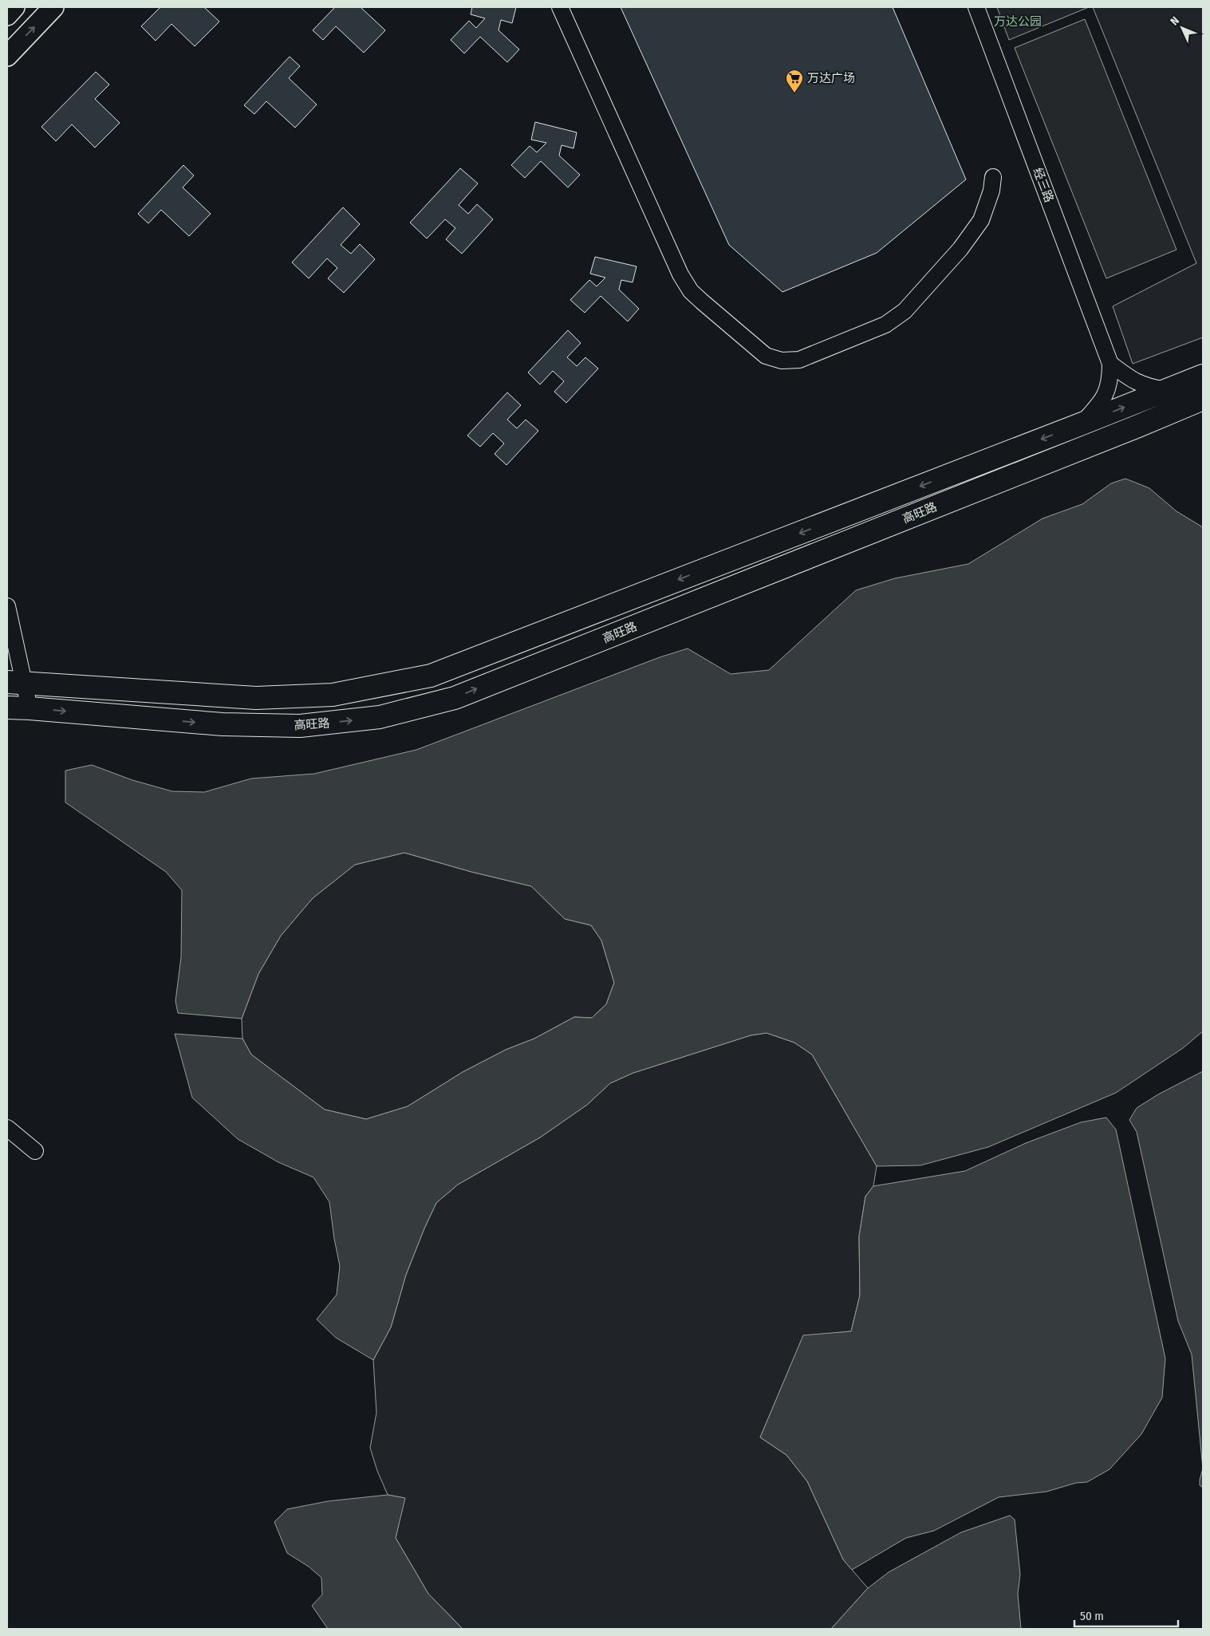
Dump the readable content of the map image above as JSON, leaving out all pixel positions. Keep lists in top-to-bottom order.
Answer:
{
  "streets": {
    "highway": ["高旺路"],
    "street": ["经三路"]
  },
  "parks": ["万达公园"],
  "places": {
    "supermarket": ["万达广场"]
  },
  "scale_bar": "50 m",
  "north": "top left"
}
